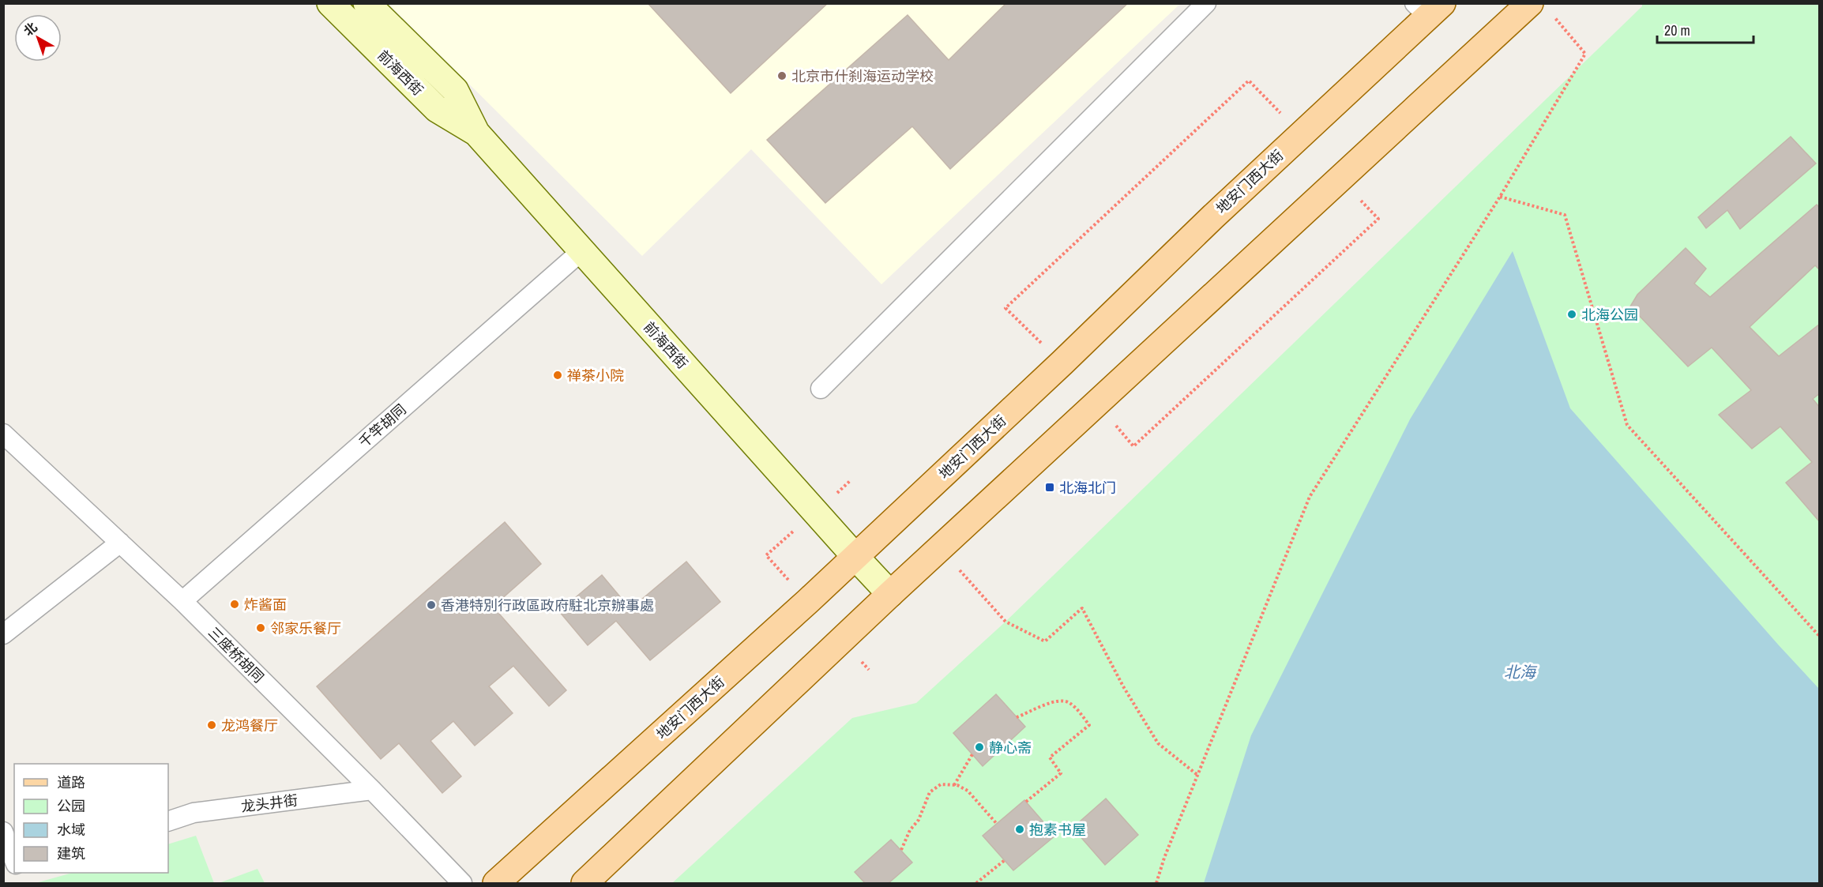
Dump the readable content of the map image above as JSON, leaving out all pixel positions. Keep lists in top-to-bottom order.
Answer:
{
  "streets": {
    "main road": ["地安门西大街"],
    "street": ["前海西街"],
    "lane": ["千竿胡同", "三座桥胡同", "龙头井街"]
  },
  "crossings": [
    ["前海西街", "地安门西大街"],
    ["前海西街", "千竿胡同"],
    ["千竿胡同", "三座桥胡同"],
    ["三座桥胡同", "龙头井街"]
  ],
  "water": ["北海"],
  "places": {
    "other": [
      "北京市什刹海运动学校",
      "北海公园",
      "禅茶小院",
      "炸酱面",
      "香港特別行政區政府駐北京辦事處",
      "邻家乐餐厅",
      "龙鸿餐厅",
      "静心斋",
      "抱素书屋"
    ],
    "transit": ["北海北门"]
  },
  "legend": [
    "道路",
    "公园",
    "水域",
    "建筑"
  ],
  "scale_bar": "20 m",
  "north": "top left"
}
